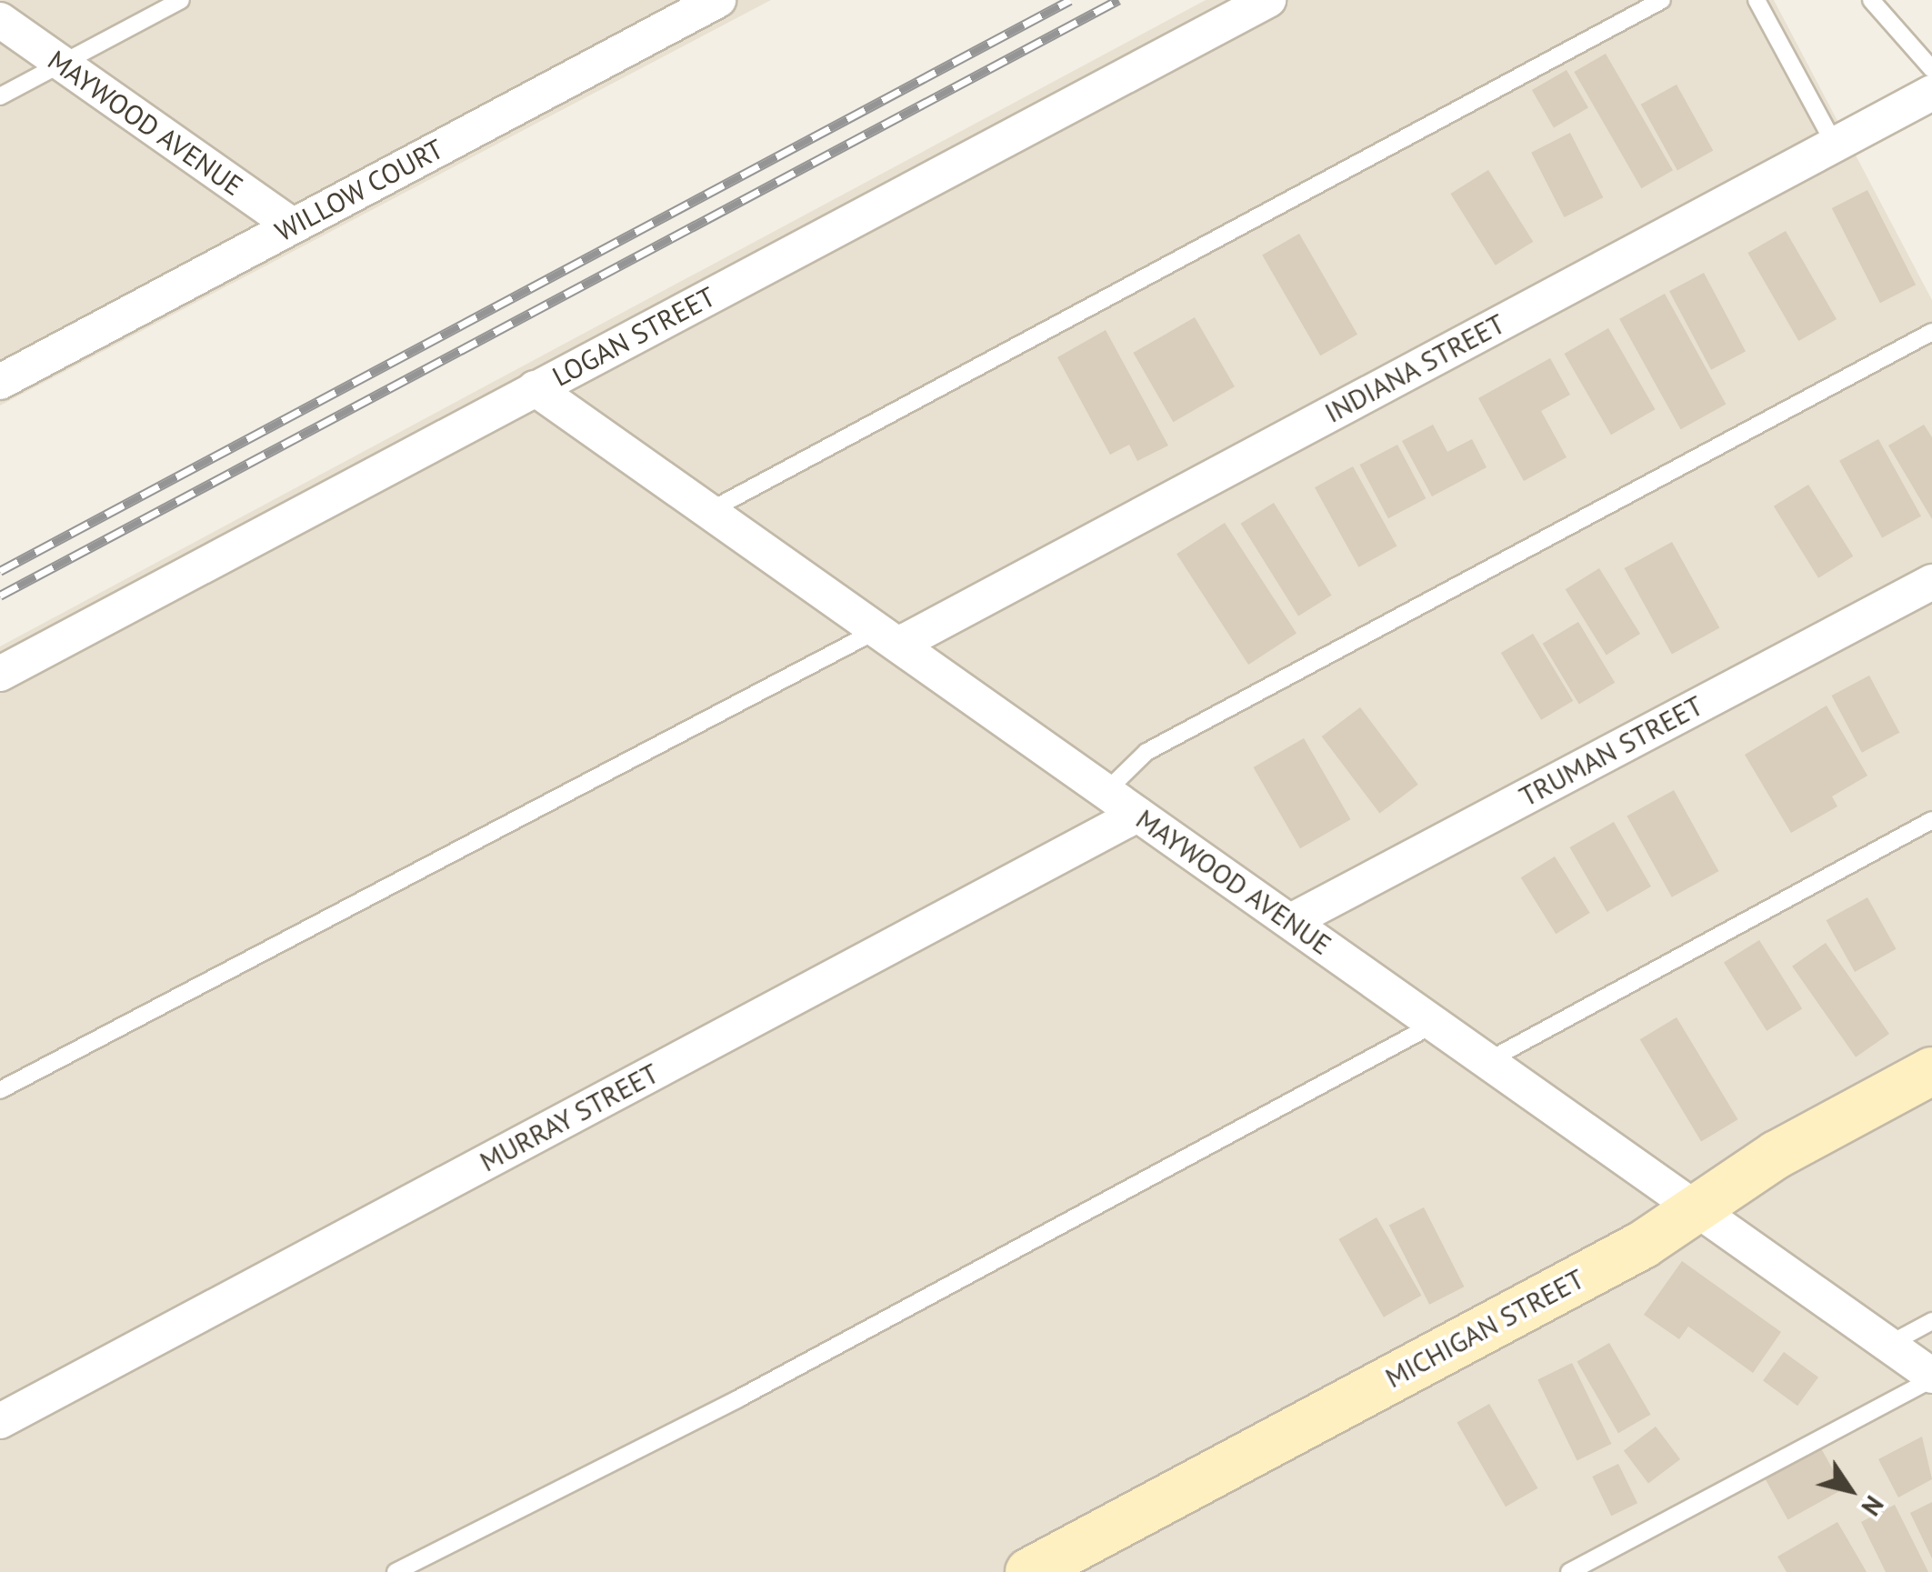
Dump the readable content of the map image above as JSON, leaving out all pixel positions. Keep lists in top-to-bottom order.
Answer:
{
  "streets": {
    "main road": ["MICHIGAN STREET"],
    "street": [
      "MAYWOOD AVENUE",
      "WILLOW COURT",
      "LOGAN STREET",
      "INDIANA STREET",
      "TRUMAN STREET",
      "MURRAY STREET"
    ]
  },
  "crossings": [
    ["MAYWOOD AVENUE", "WILLOW COURT"],
    ["MAYWOOD AVENUE", "LOGAN STREET"],
    ["MAYWOOD AVENUE", "INDIANA STREET"],
    ["MAYWOOD AVENUE", "TRUMAN STREET"],
    ["MAYWOOD AVENUE", "MURRAY STREET"],
    ["MAYWOOD AVENUE", "MICHIGAN STREET"]
  ],
  "north": "bottom right"
}
